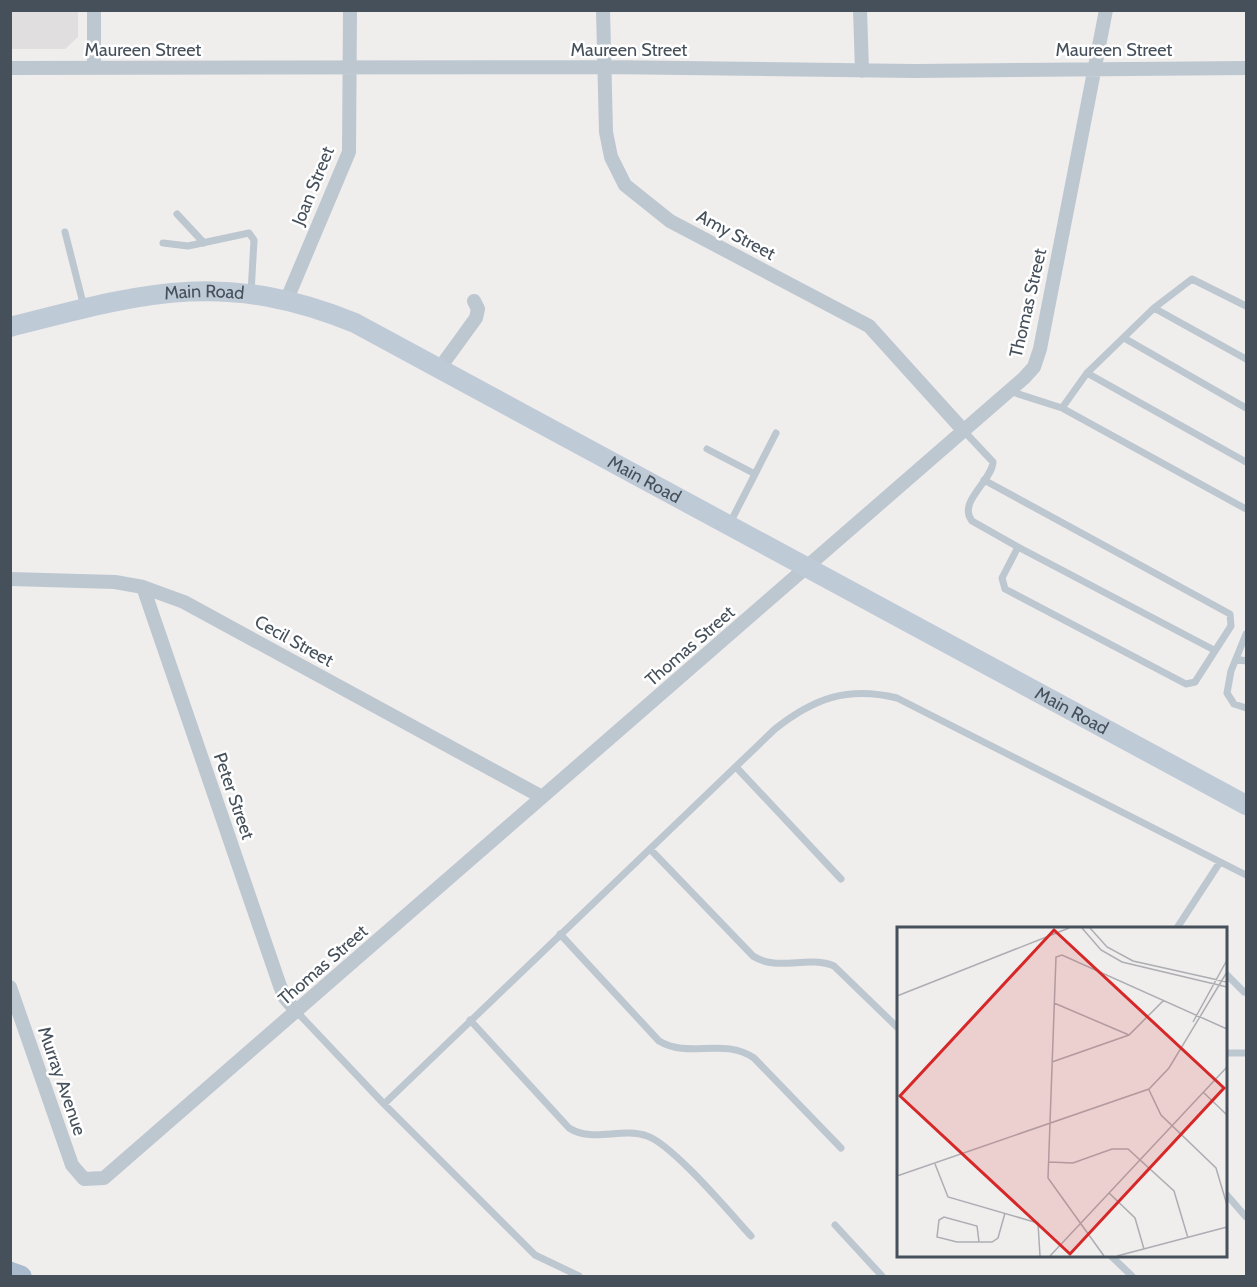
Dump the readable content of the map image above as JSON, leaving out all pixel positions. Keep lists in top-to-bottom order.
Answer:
{
  "streets": {
    "main road": ["Main Road"],
    "street": [
      "Maureen Street",
      "Joan Street",
      "Amy Street",
      "Thomas Street",
      "Cecil Street",
      "Peter Street",
      "Murray Avenue"
    ]
  },
  "crossings": [
    ["Maureen Street", "Joan Street"],
    ["Maureen Street", "Amy Street"],
    ["Maureen Street", "Thomas Street"],
    ["Joan Street", "Main Road"],
    ["Amy Street", "Thomas Street"],
    ["Main Road", "Thomas Street"],
    ["Thomas Street", "Cecil Street"],
    ["Thomas Street", "Peter Street"],
    ["Thomas Street", "Murray Avenue"],
    ["Cecil Street", "Peter Street"]
  ]
}
